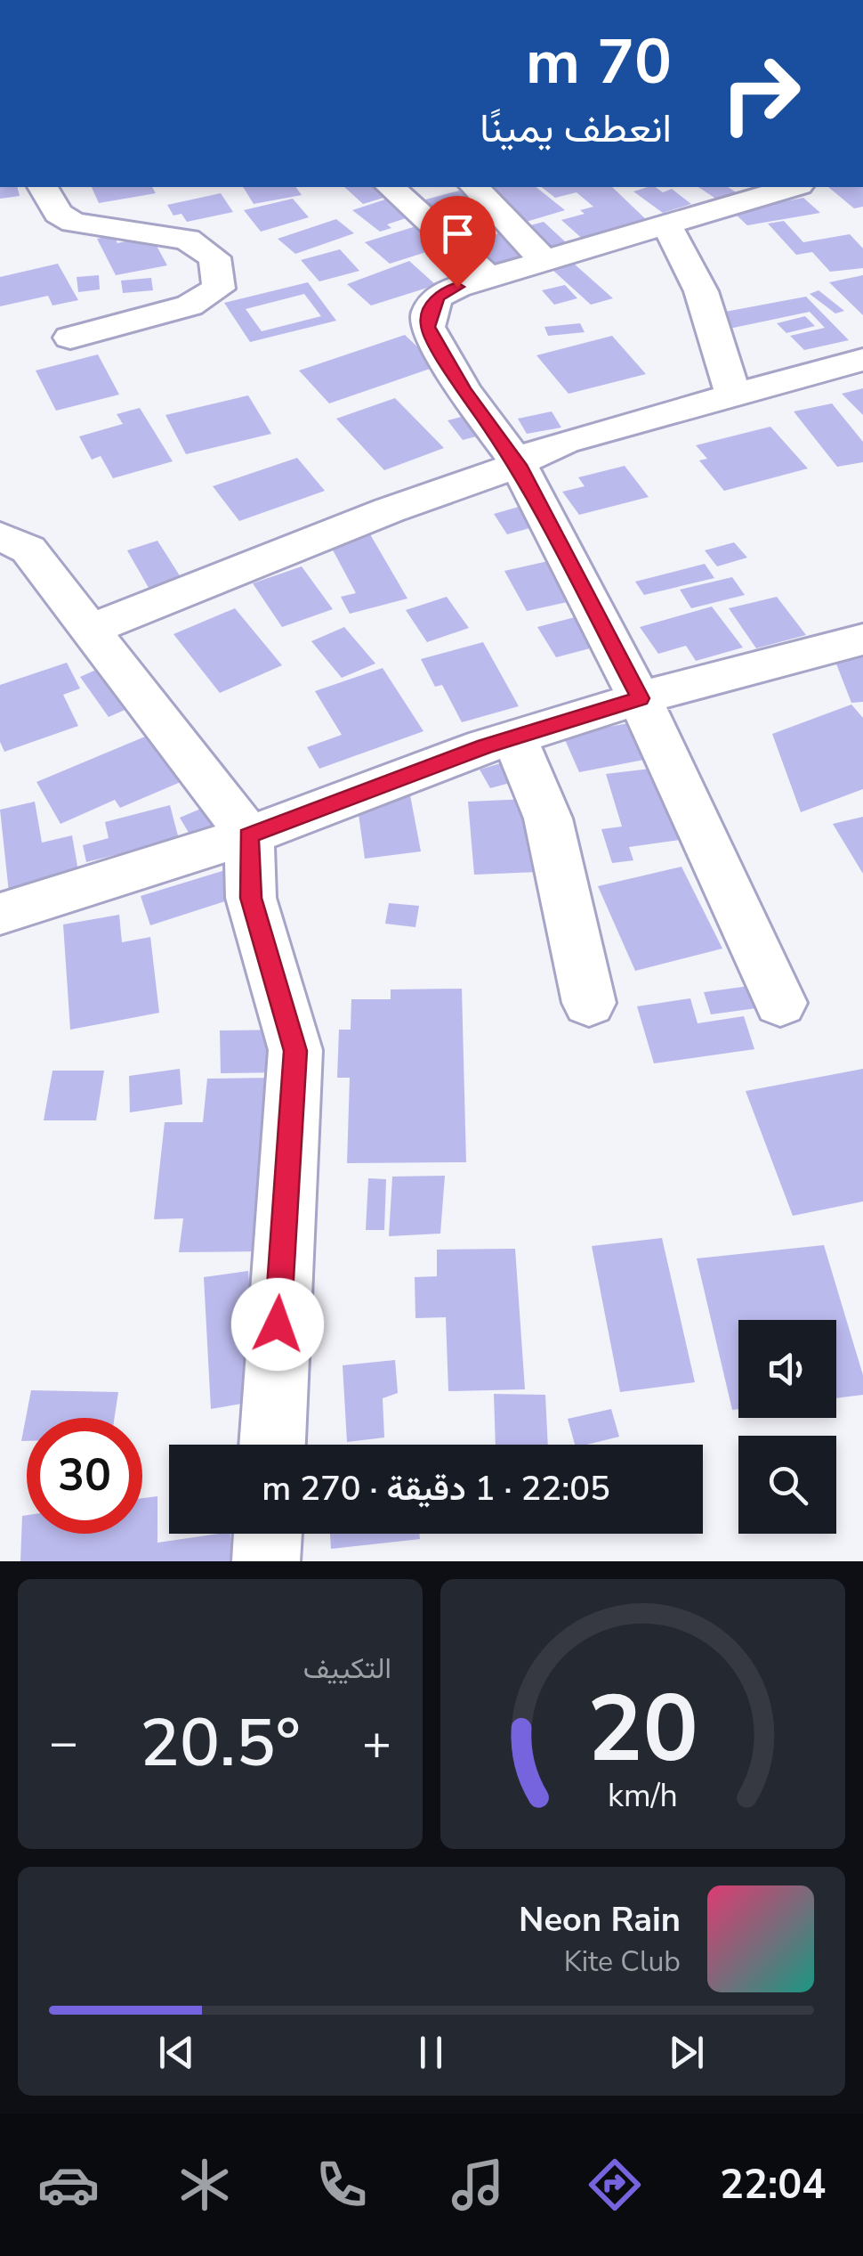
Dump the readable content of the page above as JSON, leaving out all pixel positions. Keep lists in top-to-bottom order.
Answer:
{
  "page": {
    "turn": ["70 m", "انعطف يمينًا"],
    "limit": "30",
    "trip": "22:05 · 1 دقيقة · 270 m",
    "tile": "التكييف",
    "heat": ["−", "20.5°", "+"],
    "song": ["Neon Rain", "Kite Club"],
    "tabs": "22:04",
    "gauge": ["20", "km/h"]
  }
}
